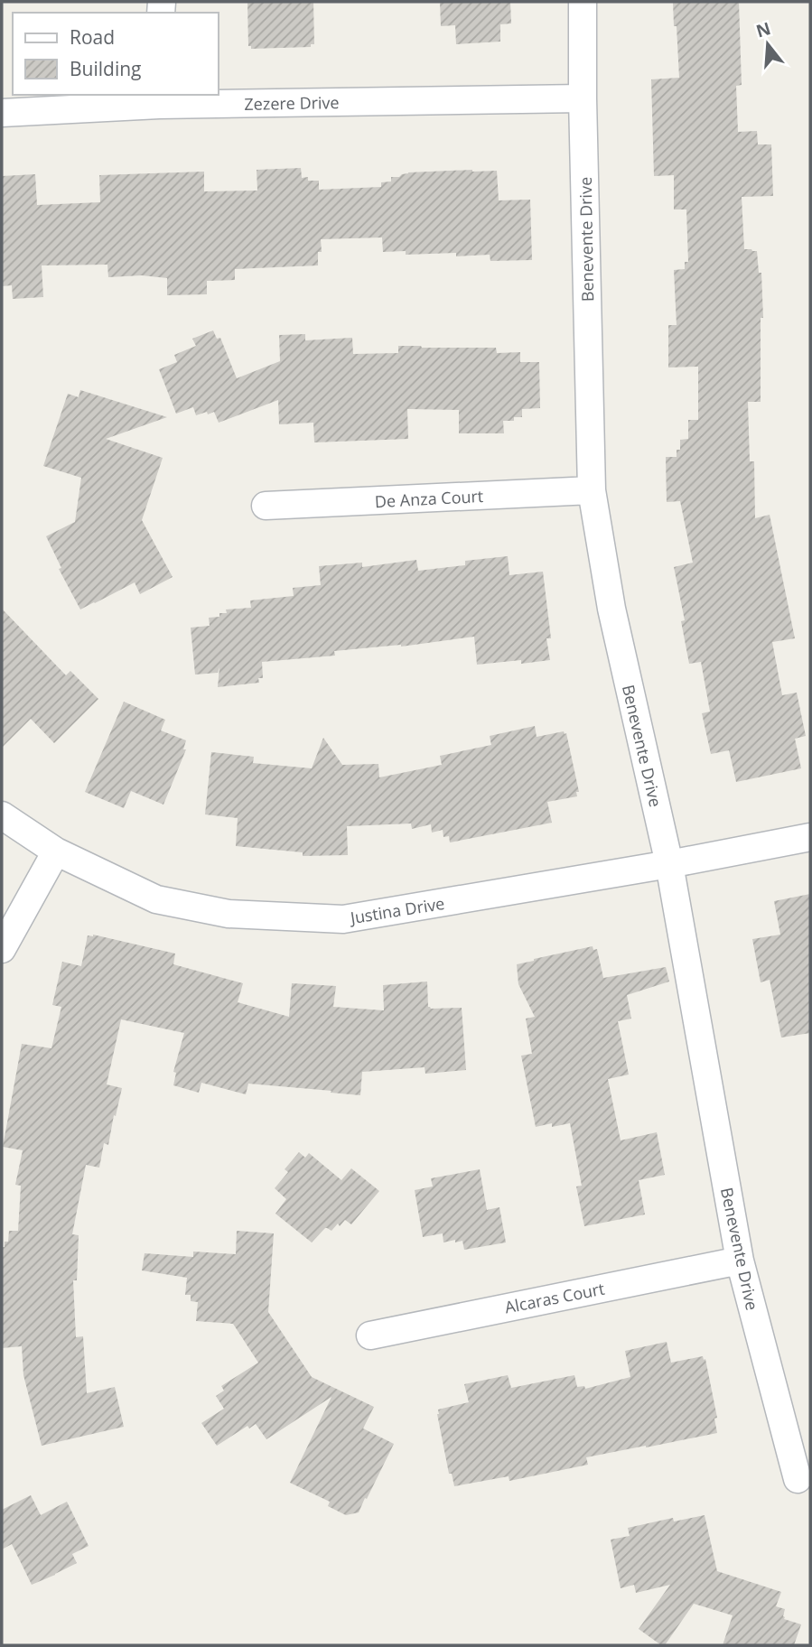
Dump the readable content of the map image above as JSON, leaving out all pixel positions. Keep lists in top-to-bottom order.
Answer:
{
  "streets": {
    "street": [
      "Zezere Drive",
      "Benevente Drive",
      "De Anza Court",
      "Justina Drive",
      "Alcaras Court"
    ]
  },
  "crossings": [
    ["Zezere Drive", "Benevente Drive"],
    ["Benevente Drive", "De Anza Court"],
    ["Benevente Drive", "Justina Drive"],
    ["Benevente Drive", "Alcaras Court"]
  ],
  "legend": ["Road", "Building"],
  "north": "top"
}
